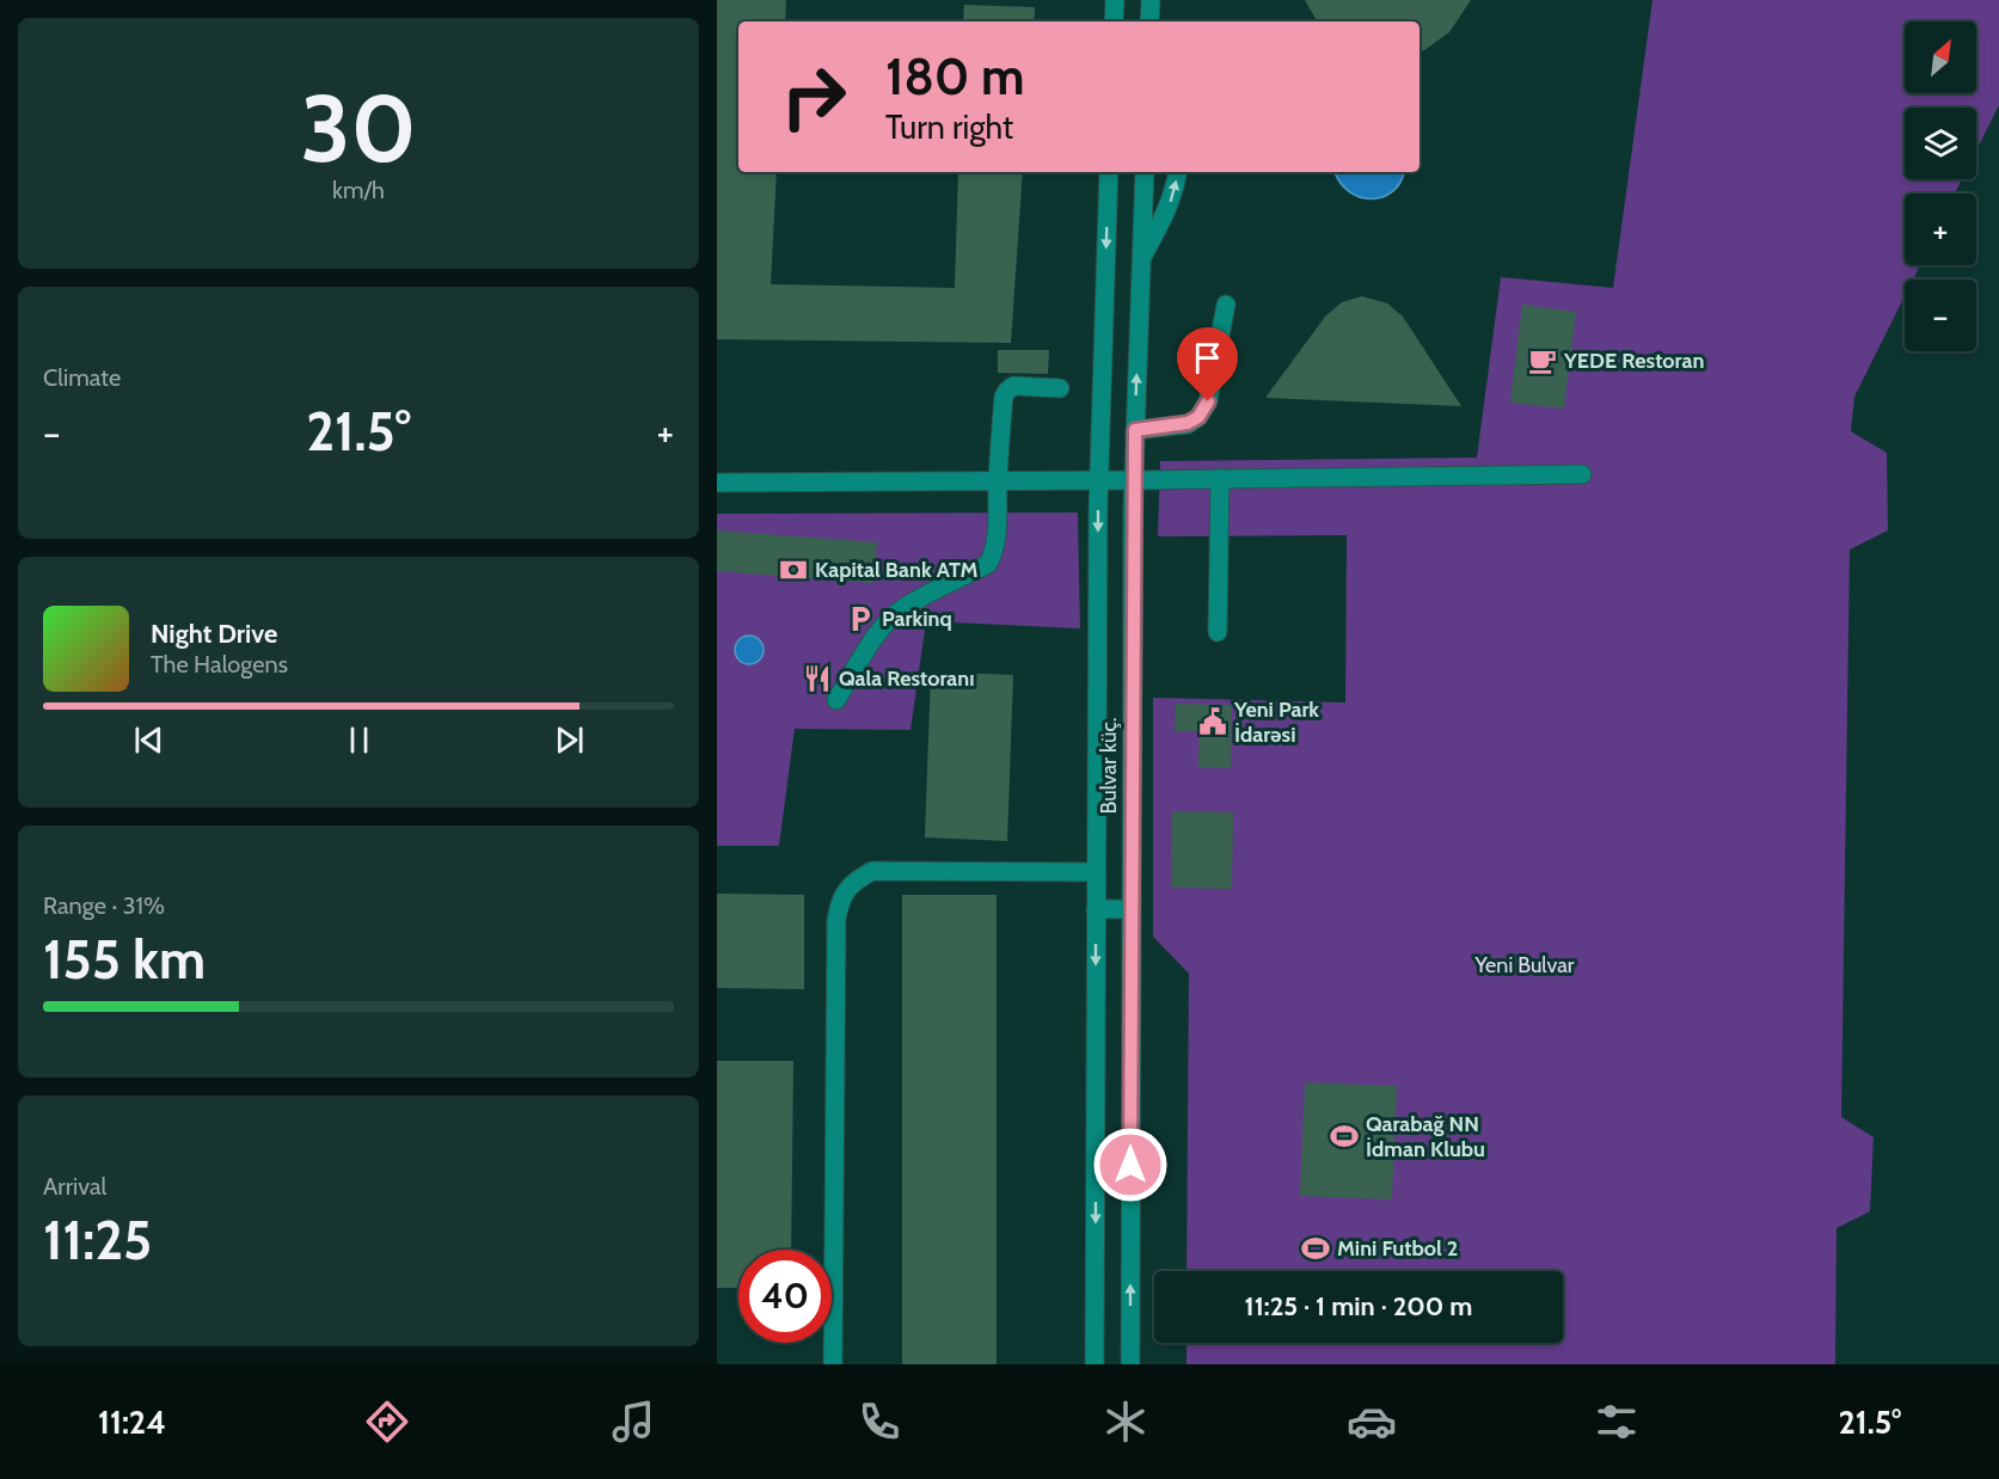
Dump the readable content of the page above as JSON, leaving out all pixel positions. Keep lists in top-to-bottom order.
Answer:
{
  "streets": {
    "street": ["Bulvar küç."]
  },
  "parks": ["Yeni Bulvar"],
  "places": {
    "cafe": ["YEDE Restoran"],
    "bank": ["Kapital Bank ATM"],
    "parking": ["Parkinq"],
    "restaurant": ["Qala Restoranı"],
    "public building": ["Yeni Park İdarəsi"],
    "sports": ["Qarabağ NN İdman Klubu", "Mini Futbol 2"]
  },
  "north": "top right",
  "page": {
    "tile": [
      ["30", "km/h"],
      "Climate",
      ["Range · 31%", "155 km"],
      ["Arrival", "11:25"]
    ],
    "map_buttons": ["+", "−"],
    "turn": ["180 m", "Turn right"],
    "heat": ["−", "21.5°", "+"],
    "song": ["Night Drive", "The Halogens"],
    "limit": "40",
    "trip": "11:25 · 1 min · 200 m",
    "tabs": ["11:24", "21.5°"]
  }
}
